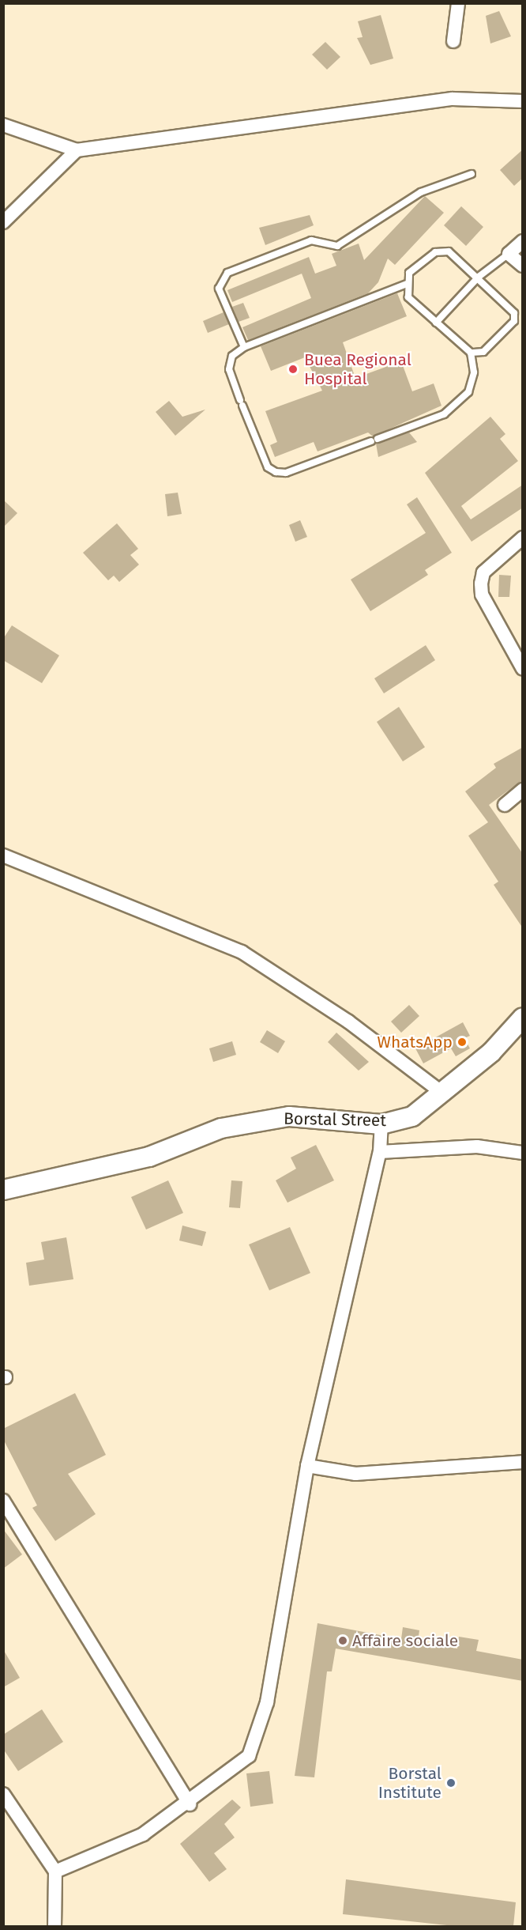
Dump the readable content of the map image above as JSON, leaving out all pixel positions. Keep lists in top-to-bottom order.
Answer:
{
  "streets": {
    "street": ["Borstal Street"]
  },
  "places": [
    "Buea Regional Hospital",
    "WhatsApp",
    "Affaire sociale",
    "Borstal Institute"
  ]
}
